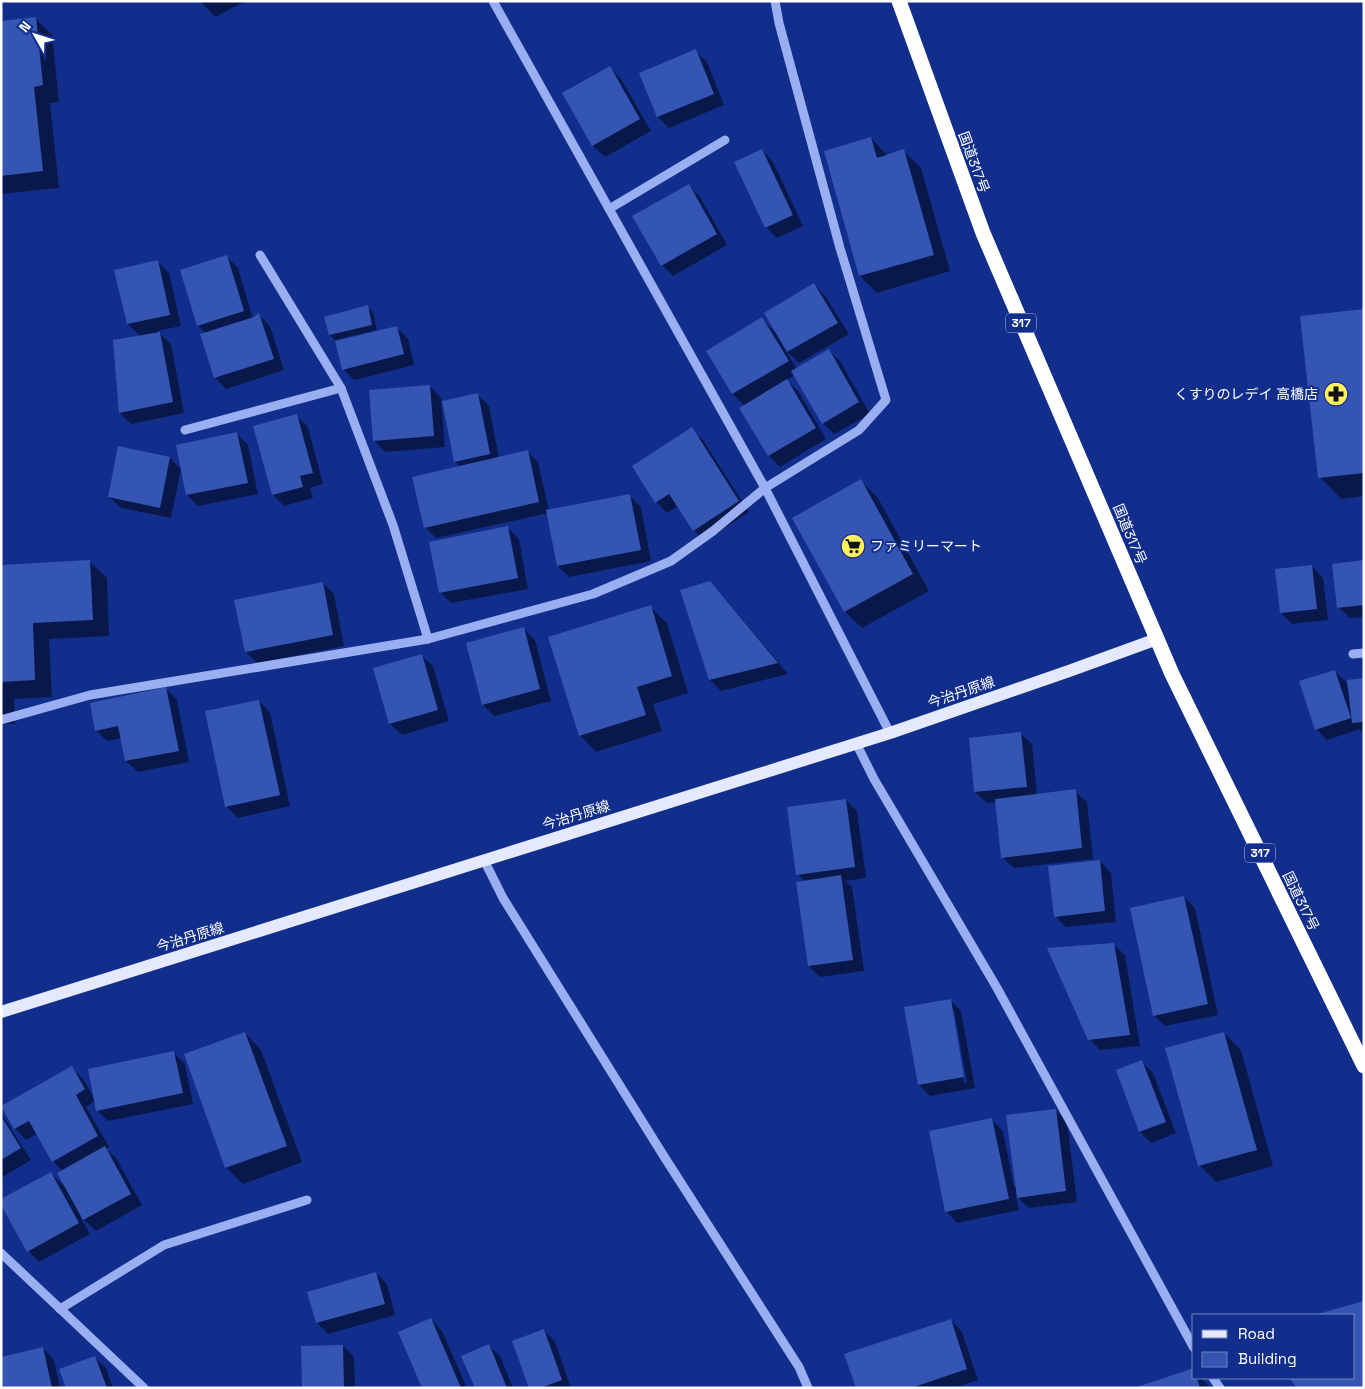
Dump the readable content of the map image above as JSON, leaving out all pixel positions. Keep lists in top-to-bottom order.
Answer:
{
  "streets": {
    "highway": ["国道317号", "317"],
    "main road": ["今治丹原線"]
  },
  "crossings": [
    ["国道317号", "今治丹原線"]
  ],
  "places": {
    "pharmacy": ["くすりのレデイ 高橋店"],
    "supermarket": ["ファミリーマート"]
  },
  "legend": ["Road", "Building"],
  "north": "top left"
}
